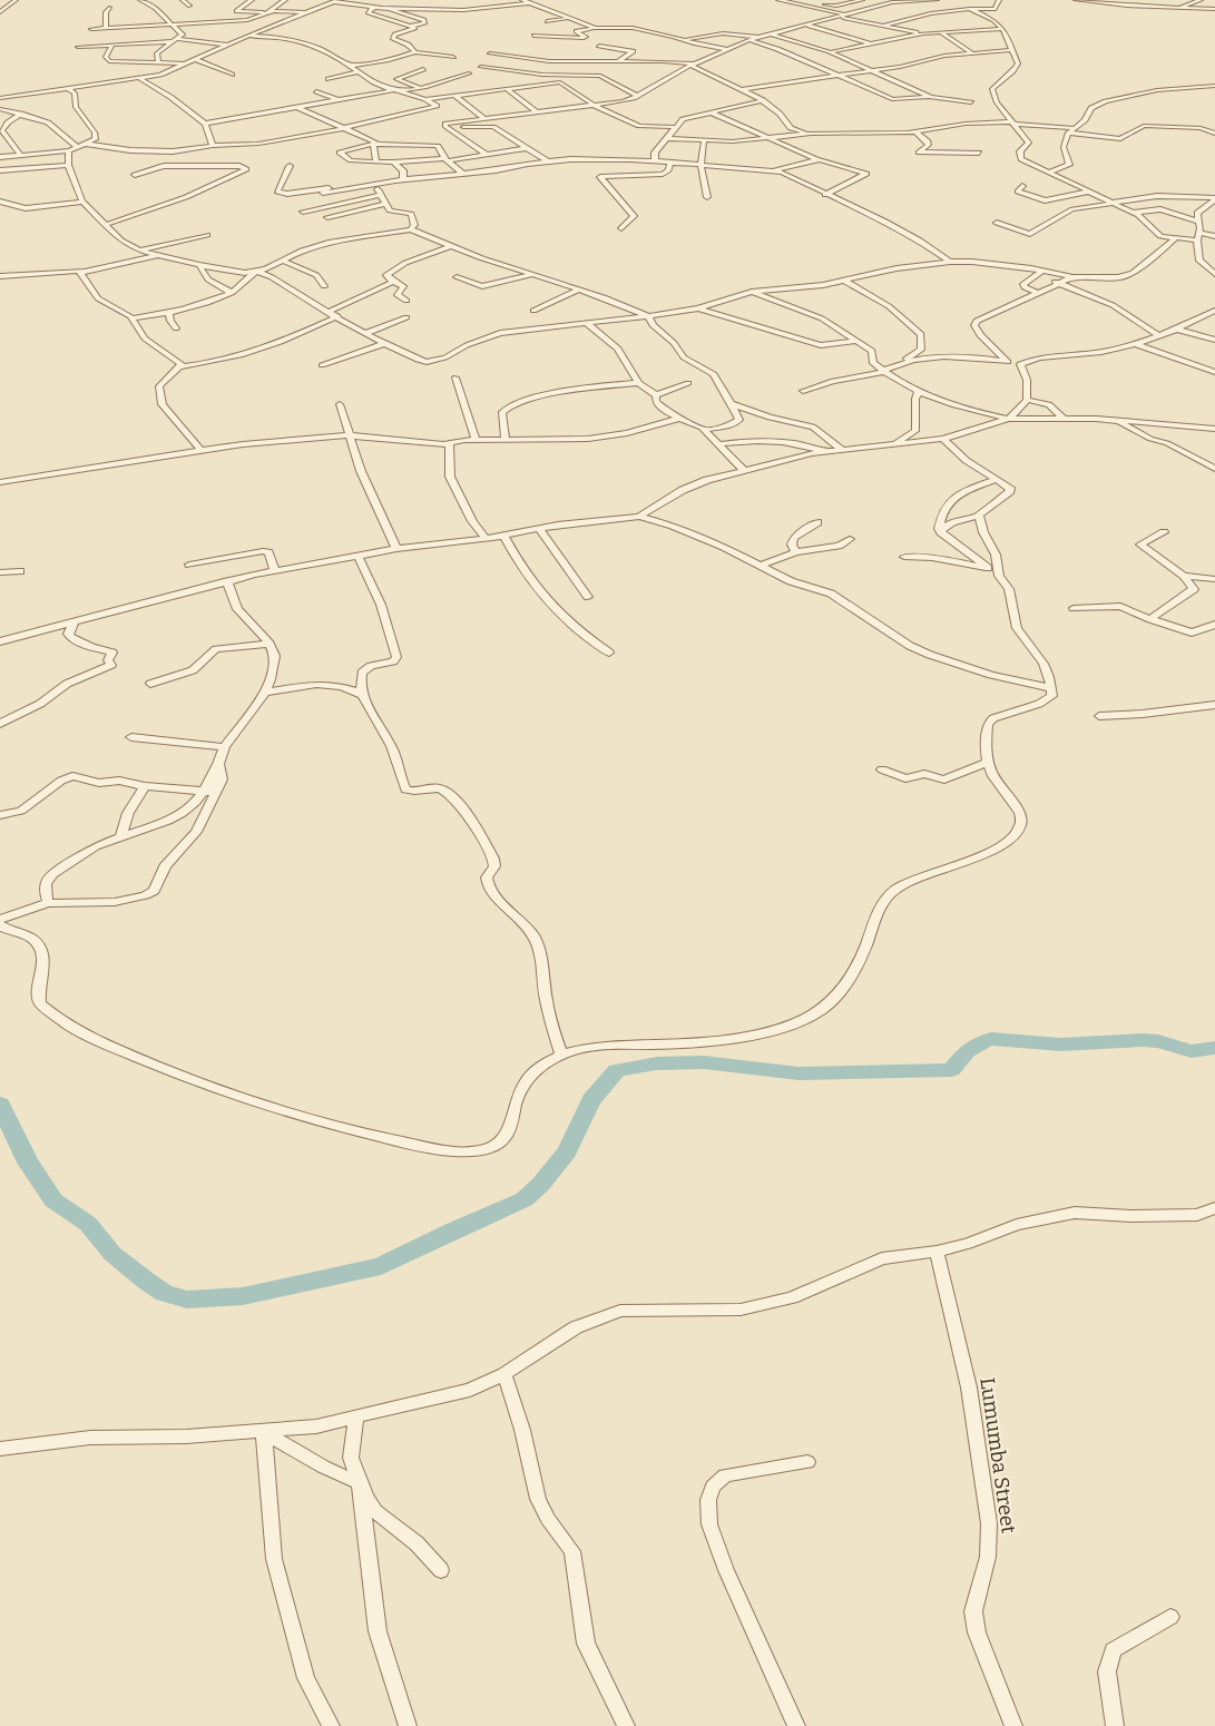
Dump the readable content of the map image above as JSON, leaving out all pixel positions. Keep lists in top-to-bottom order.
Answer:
{
  "streets": {
    "street": ["Lumumba Street"]
  }
}
